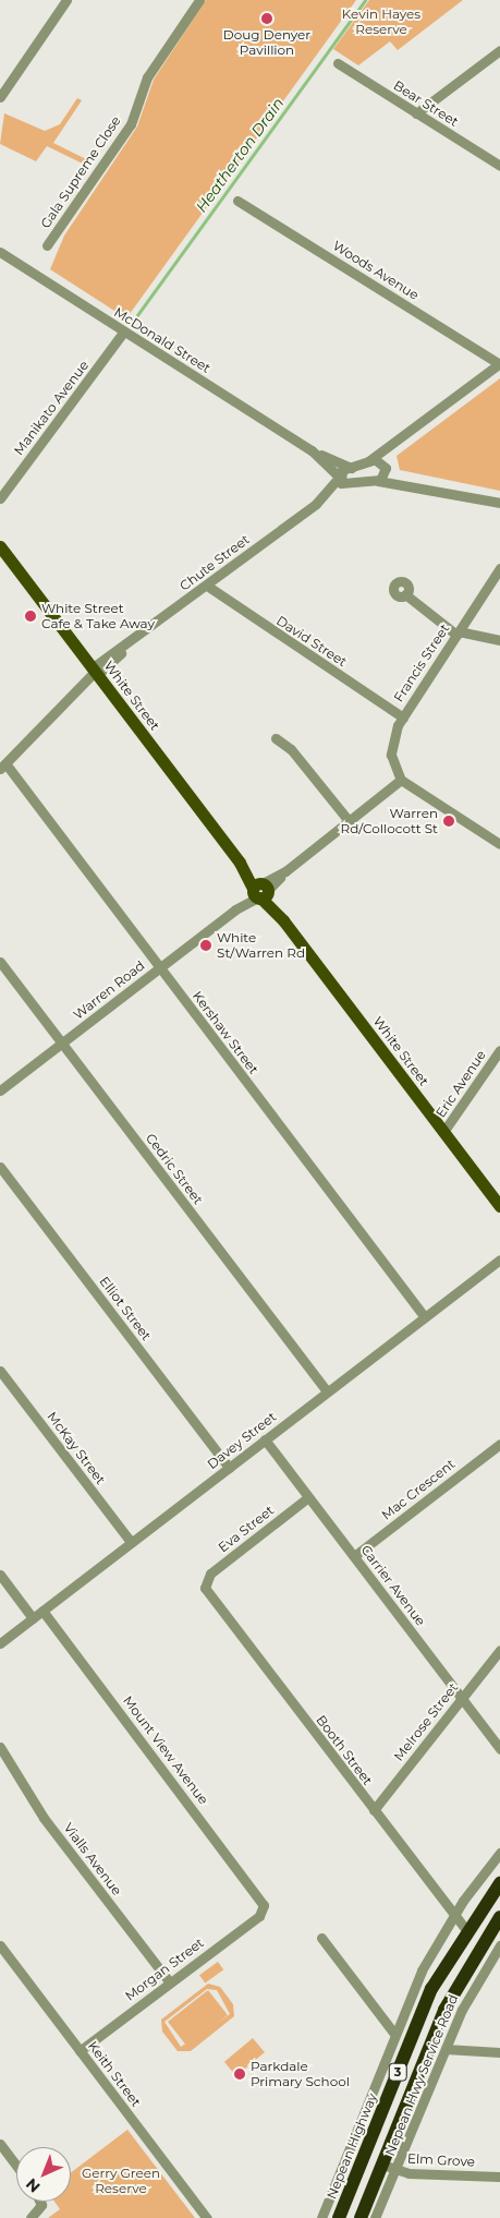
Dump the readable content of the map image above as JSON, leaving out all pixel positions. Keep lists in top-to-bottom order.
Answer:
{
  "streets": {
    "highway": ["3", "Nepean Highway"],
    "main road": ["White Street"],
    "street": [
      "Bear Street",
      "Gala Supreme Close",
      "Woods Avenue",
      "McDonald Street",
      "Manikato Avenue",
      "Chute Street",
      "David Street",
      "Francis Street",
      "Warren Road",
      "Kershaw Street",
      "Eric Avenue",
      "Cedric Street",
      "Elliot Street",
      "Davey Street",
      "McKay Street",
      "Mac Crescent",
      "Eva Street",
      "Carrier Avenue",
      "Melrose Street",
      "Mount View Avenue",
      "Booth Street",
      "Vialls Avenue",
      "Morgan Street",
      "Keith Street",
      "Nepean Hwy Service Road",
      "Elm Grove"
    ]
  },
  "crossings": [
    ["McDonald Street", "Manikato Avenue"],
    ["McDonald Street", "Chute Street"],
    ["Chute Street", "David Street"],
    ["Chute Street", "White Street"],
    ["Chute Street", "Kershaw Street"],
    ["David Street", "Francis Street"],
    ["Francis Street", "Warren Road"],
    ["White Street", "Warren Road"],
    ["White Street", "Eric Avenue"],
    ["Warren Road", "Kershaw Street"],
    ["Warren Road", "Cedric Street"],
    ["Kershaw Street", "Davey Street"],
    ["Cedric Street", "Davey Street"],
    ["Elliot Street", "Davey Street"],
    ["Davey Street", "McKay Street"],
    ["Davey Street", "Carrier Avenue"],
    ["Davey Street", "Mount View Avenue"],
    ["Mac Crescent", "Carrier Avenue"],
    ["Eva Street", "Carrier Avenue"],
    ["Eva Street", "Booth Street"],
    ["Carrier Avenue", "Melrose Street"],
    ["Melrose Street", "Booth Street"],
    ["Mount View Avenue", "Morgan Street"],
    ["Booth Street", "Nepean Highway"],
    ["Vialls Avenue", "Morgan Street"],
    ["Morgan Street", "Keith Street"],
    ["3", "Elm Grove"],
    ["Nepean Hwy Service Road", "Elm Grove"]
  ],
  "water": ["Heatherton Drain"],
  "parks": ["Kevin Hayes Reserve", "Gerry Green Reserve"],
  "places": [
    "Doug Denyer Pavillion",
    "White Street Cafe & Take Away",
    "Warren Rd/Collocott St",
    "White St/Warren Rd",
    "Parkdale Primary School"
  ],
  "north": "bottom left"
}
